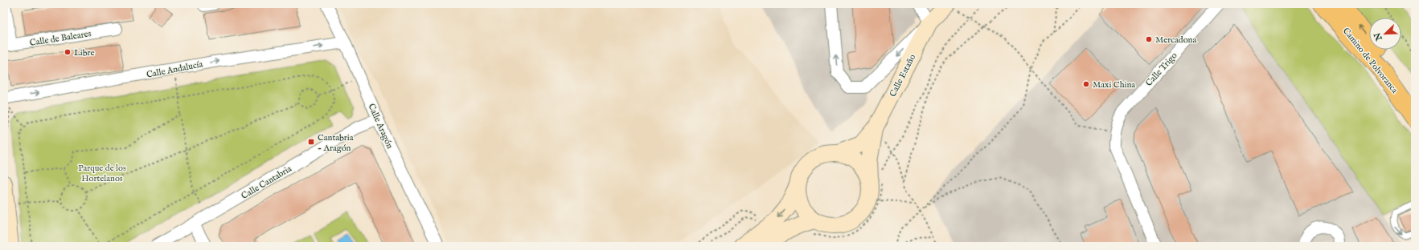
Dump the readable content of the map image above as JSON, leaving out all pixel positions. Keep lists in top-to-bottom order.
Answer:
{
  "streets": {
    "main road": ["Camino de Polvoranca", "Calle Estaño"],
    "street": [
      "Calle de Baleares",
      "Calle Andalucía",
      "Calle Trigo",
      "Calle Aragón",
      "Calle Cantabria"
    ]
  },
  "crossings": [
    ["Calle Andalucía", "Calle Aragón"],
    ["Calle Aragón", "Calle Cantabria"]
  ],
  "one_way": ["Calle Andalucía"],
  "parks": ["Parque de los Hortelanos"],
  "places": {
    "other": ["Mercadona", "Libre", "Maxi China"],
    "transit": ["Cantabria - Aragón"]
  },
  "north": "bottom left"
}
